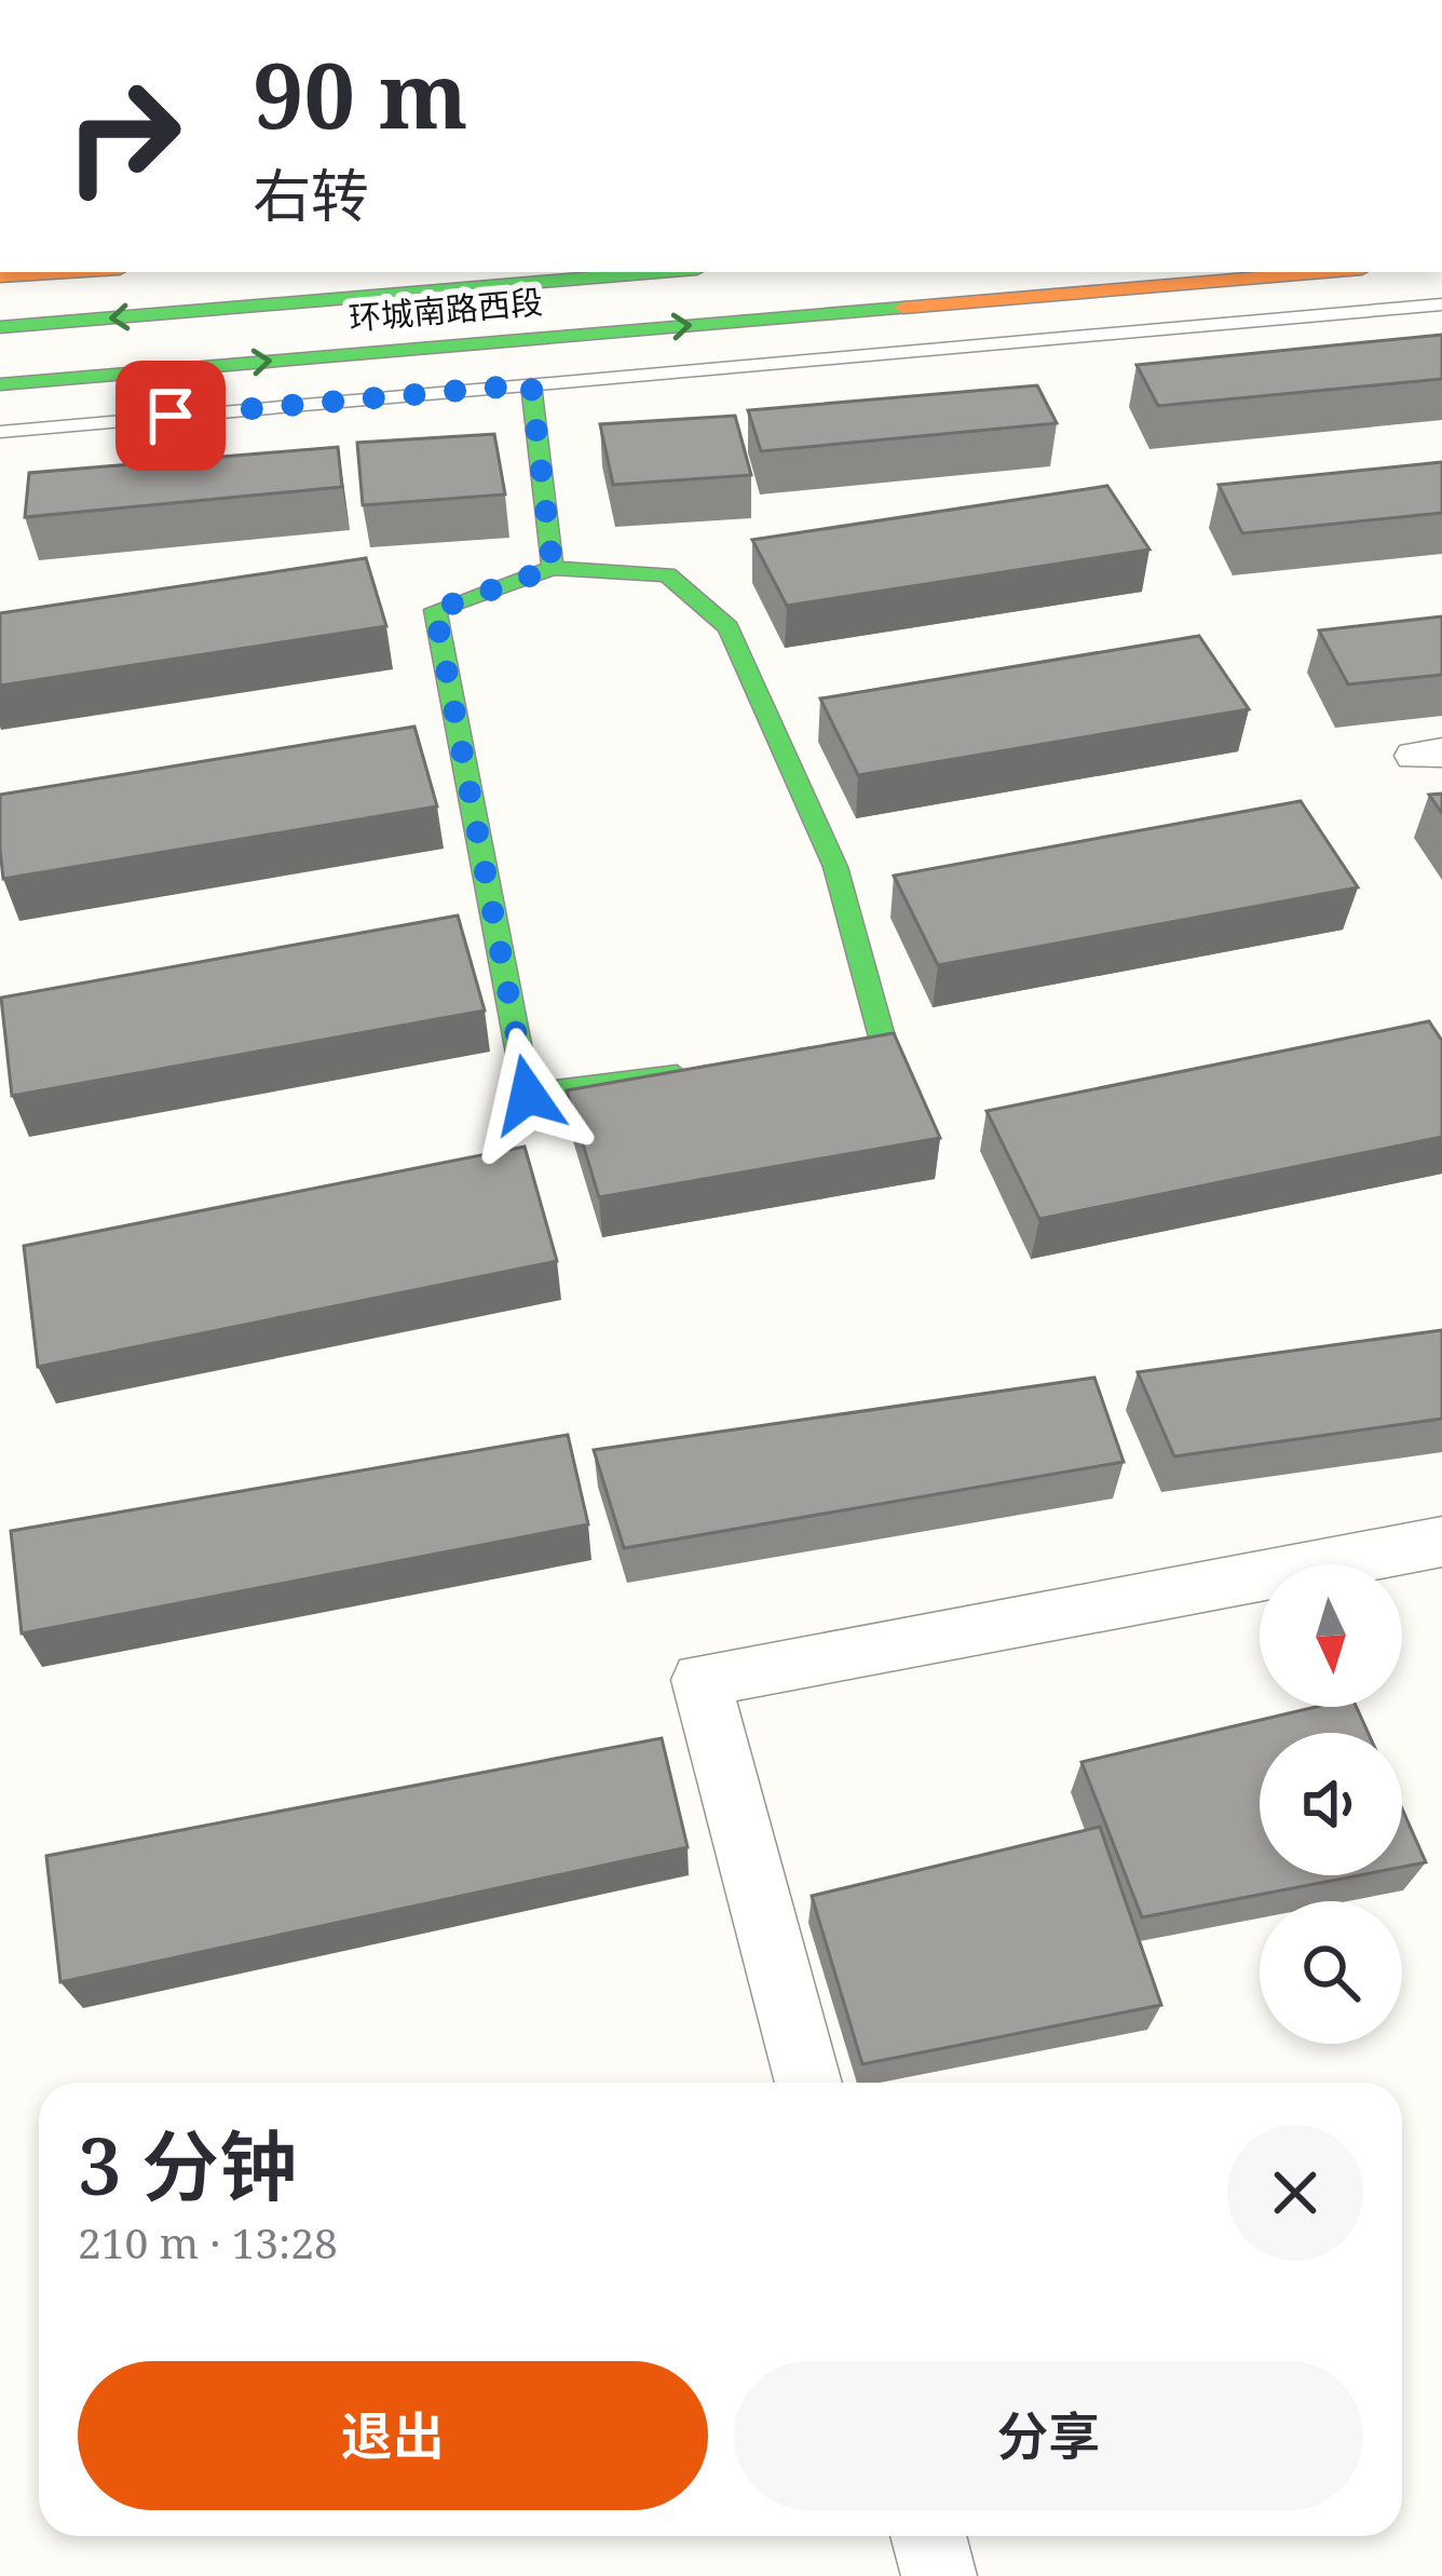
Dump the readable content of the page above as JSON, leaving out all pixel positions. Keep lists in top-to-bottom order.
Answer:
{
  "streets": {
    "main road": ["环城南路西段"]
  },
  "north": "bottom",
  "page": {
    "turn": ["90 m", "右转"],
    "heading": ["3 分钟", "210 m · 13:28"],
    "buttons": ["退出", "分享"]
  }
}
